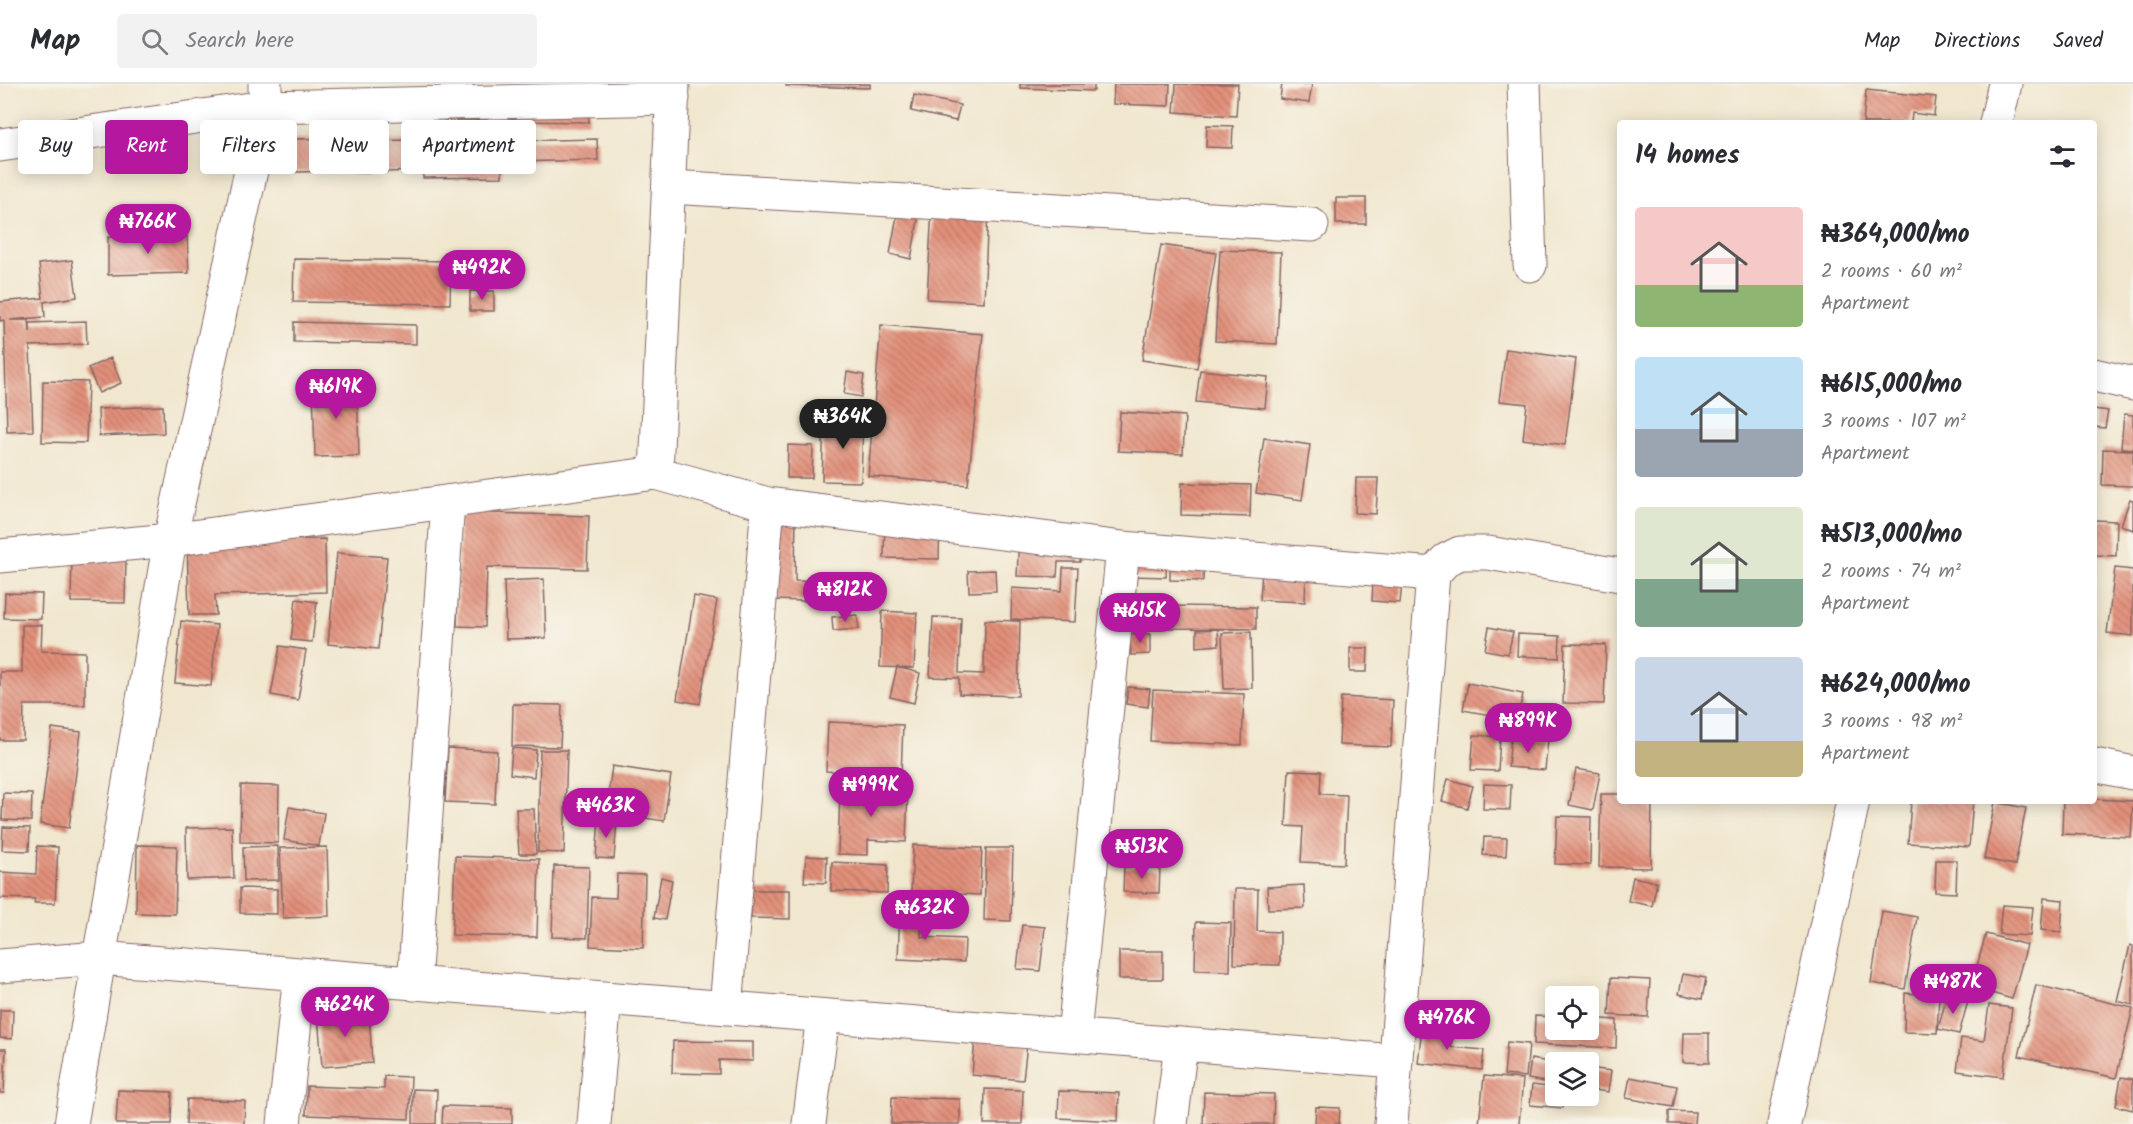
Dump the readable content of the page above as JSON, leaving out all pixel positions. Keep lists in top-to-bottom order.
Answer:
{
  "page": {
    "header": "Map",
    "search": "Search here",
    "nav": ["Map", "Directions", "Saved"],
    "chip": [
      "Buy",
      "Rent",
      "Filters",
      "New",
      "Apartment"
    ],
    "heading": "14 homes",
    "list": [
      {
        "name": "₦364,000/mo",
        "note": "2 rooms · 60 m² · Apartment"
      },
      {
        "name": "₦615,000/mo",
        "note": "3 rooms · 107 m² · Apartment"
      },
      {
        "name": "₦513,000/mo",
        "note": "2 rooms · 74 m² · Apartment"
      },
      {
        "name": "₦624,000/mo",
        "note": "3 rooms · 98 m² · Apartment"
      }
    ],
    "price": [
      "₦766K",
      "₦492K",
      "₦619K",
      "₦364K",
      "₦812K",
      "₦615K",
      "₦899K",
      "₦999K",
      "₦463K",
      "₦513K",
      "₦632K",
      "₦487K",
      "₦624K",
      "₦476K"
    ]
  }
}
